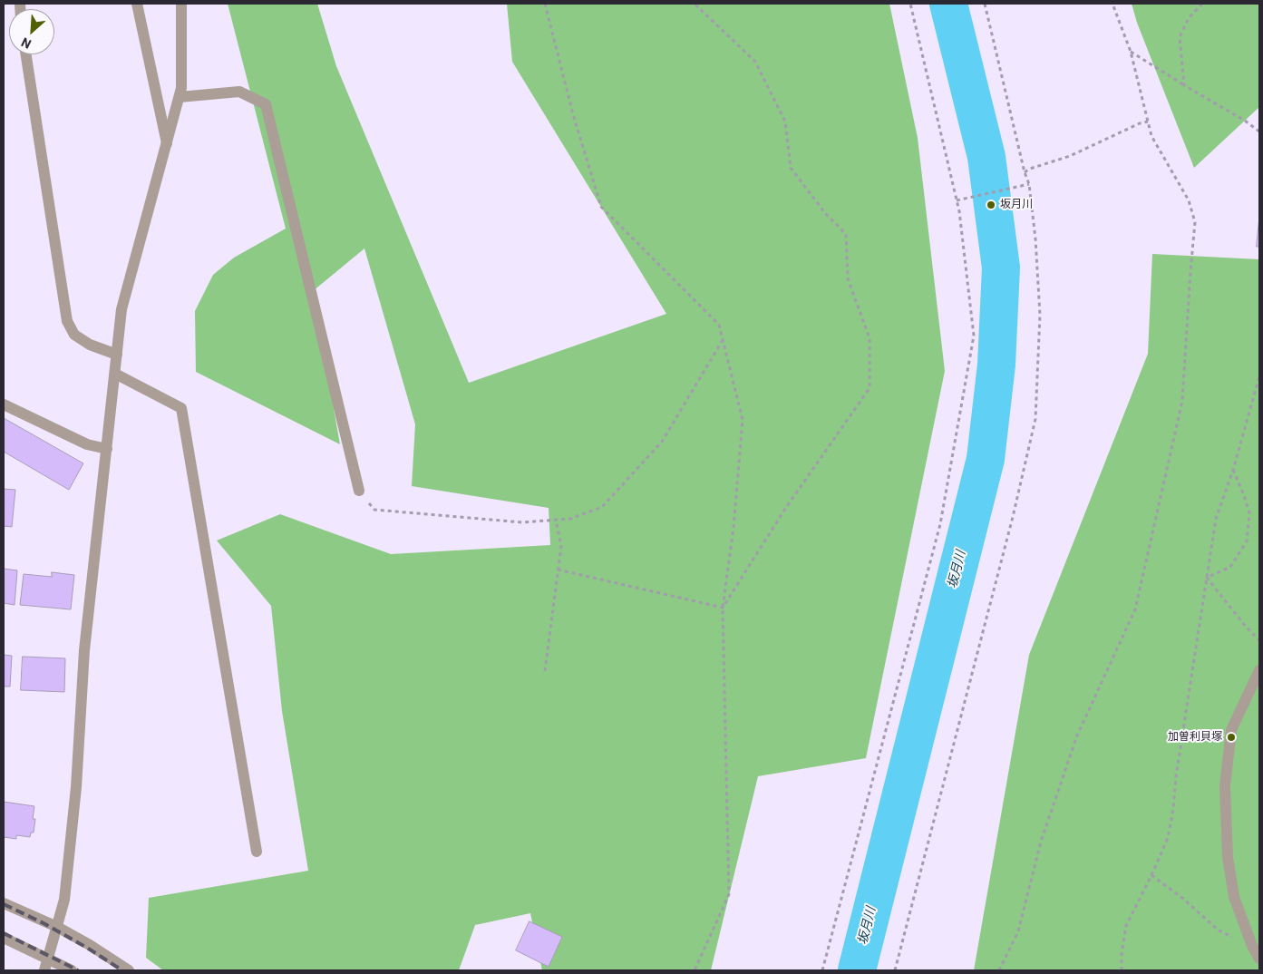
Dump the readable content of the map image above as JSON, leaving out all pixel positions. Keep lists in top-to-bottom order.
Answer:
{
  "water": ["坂月川"],
  "places": ["坂月川", "加曽利貝塚"],
  "north": "bottom left"
}
